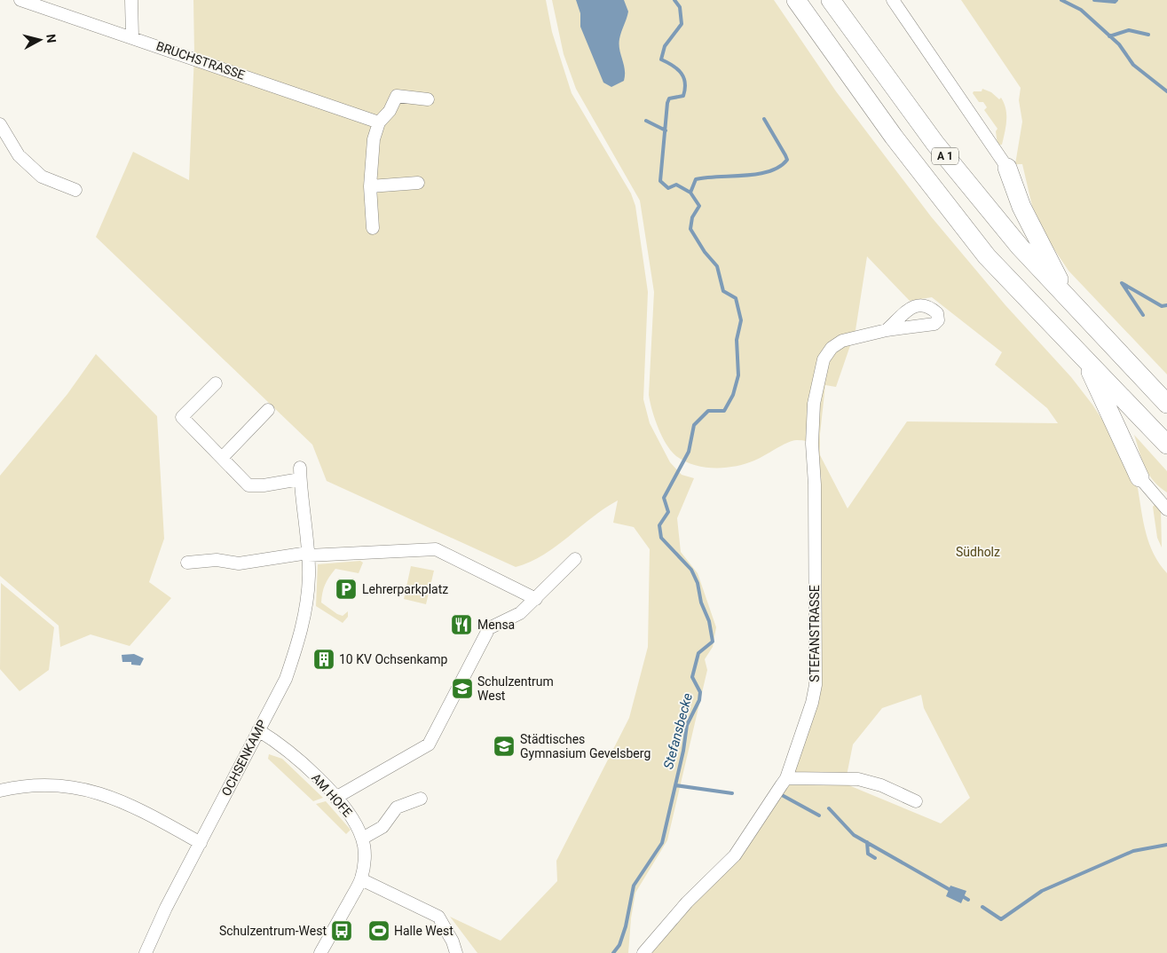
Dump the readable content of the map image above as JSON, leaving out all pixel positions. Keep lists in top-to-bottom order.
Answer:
{
  "streets": {
    "highway": ["A 1"],
    "street": [
      "BRUCHSTRASSE",
      "STEFANSTRASSE",
      "OCHSENKAMP",
      "AM HOFE"
    ]
  },
  "crossings": [
    ["OCHSENKAMP", "AM HOFE"]
  ],
  "water": ["Stefansbecke"],
  "parks": ["Südholz"],
  "places": {
    "parking": ["Lehrerparkplatz"],
    "restaurant": ["Mensa"],
    "building": ["10 KV Ochsenkamp"],
    "school or university": ["Schulzentrum West", "Städtisches Gymnasium Gevelsberg"],
    "bus stop": ["Schulzentrum-West"],
    "sports": ["Halle West"]
  },
  "north": "right"
}
